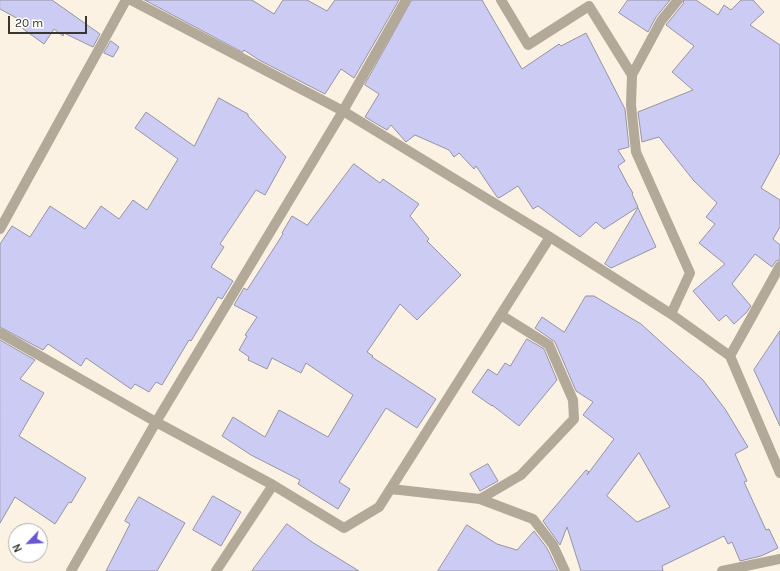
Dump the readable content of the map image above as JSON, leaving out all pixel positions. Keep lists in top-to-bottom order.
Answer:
{
  "scale_bar": "20 m",
  "north": "bottom left"
}
